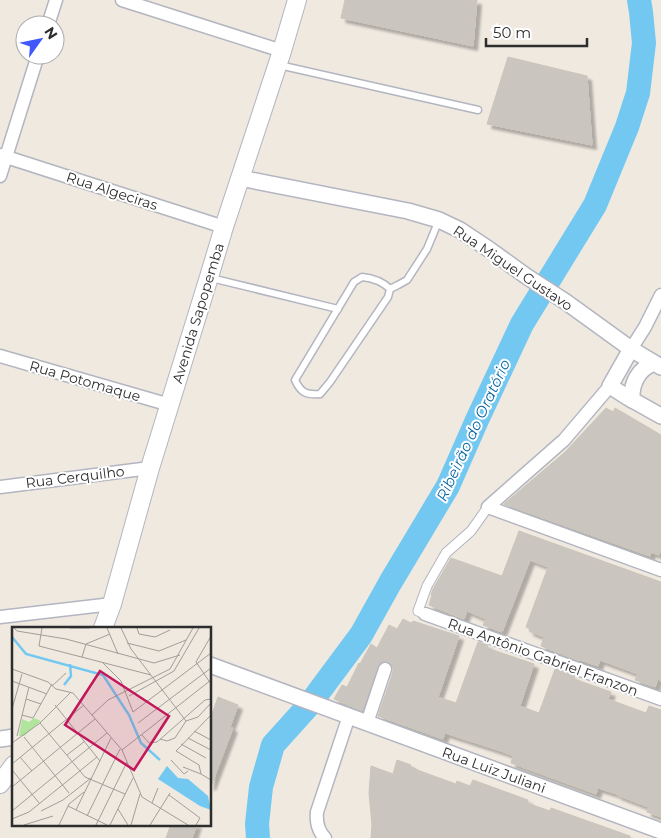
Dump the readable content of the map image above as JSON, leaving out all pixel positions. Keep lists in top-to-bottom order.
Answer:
{
  "streets": {
    "main road": ["Avenida Sapopemba"],
    "street": [
      "Rua Algeciras",
      "Rua Miguel Gustavo",
      "Rua Potomaque",
      "Rua Cerquilho",
      "Rua Antônio Gabriel Franzon",
      "Rua Luiz Juliani"
    ]
  },
  "crossings": [
    ["Rua Algeciras", "Avenida Sapopemba"],
    ["Rua Miguel Gustavo", "Avenida Sapopemba"],
    ["Avenida Sapopemba", "Rua Potomaque"],
    ["Avenida Sapopemba", "Rua Cerquilho"]
  ],
  "water": ["Ribeirão do Oratório"],
  "scale_bar": "50 m",
  "north": "top right"
}
